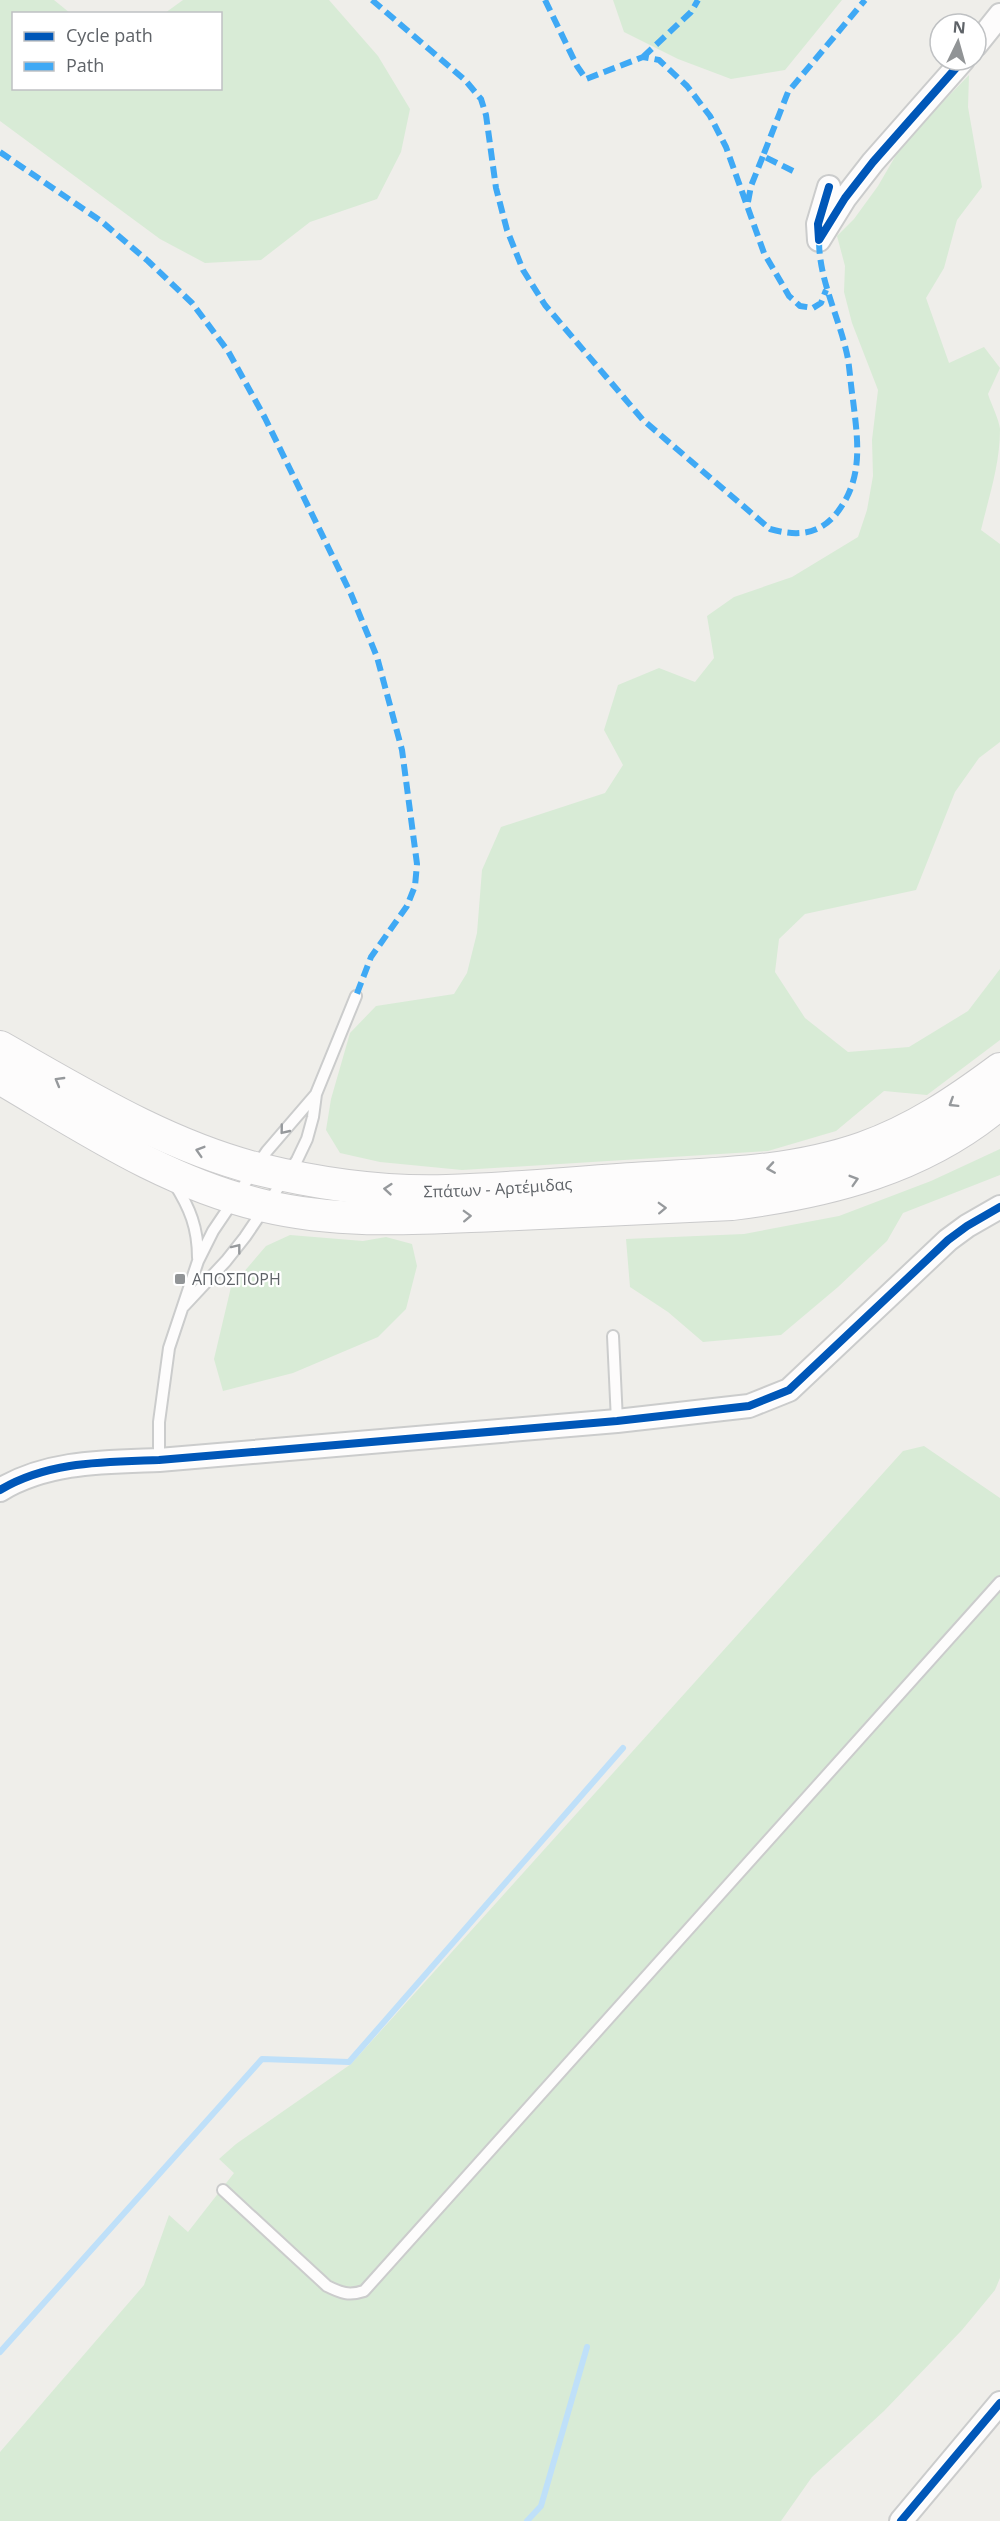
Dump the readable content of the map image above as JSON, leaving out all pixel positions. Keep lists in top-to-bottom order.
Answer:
{
  "streets": {
    "main road": ["Σπάτων - Αρτέμιδας"]
  },
  "places": {
    "transit": ["ΑΠΟΣΠΟΡΗ"]
  },
  "legend": ["Cycle path", "Path"],
  "north": "top"
}
